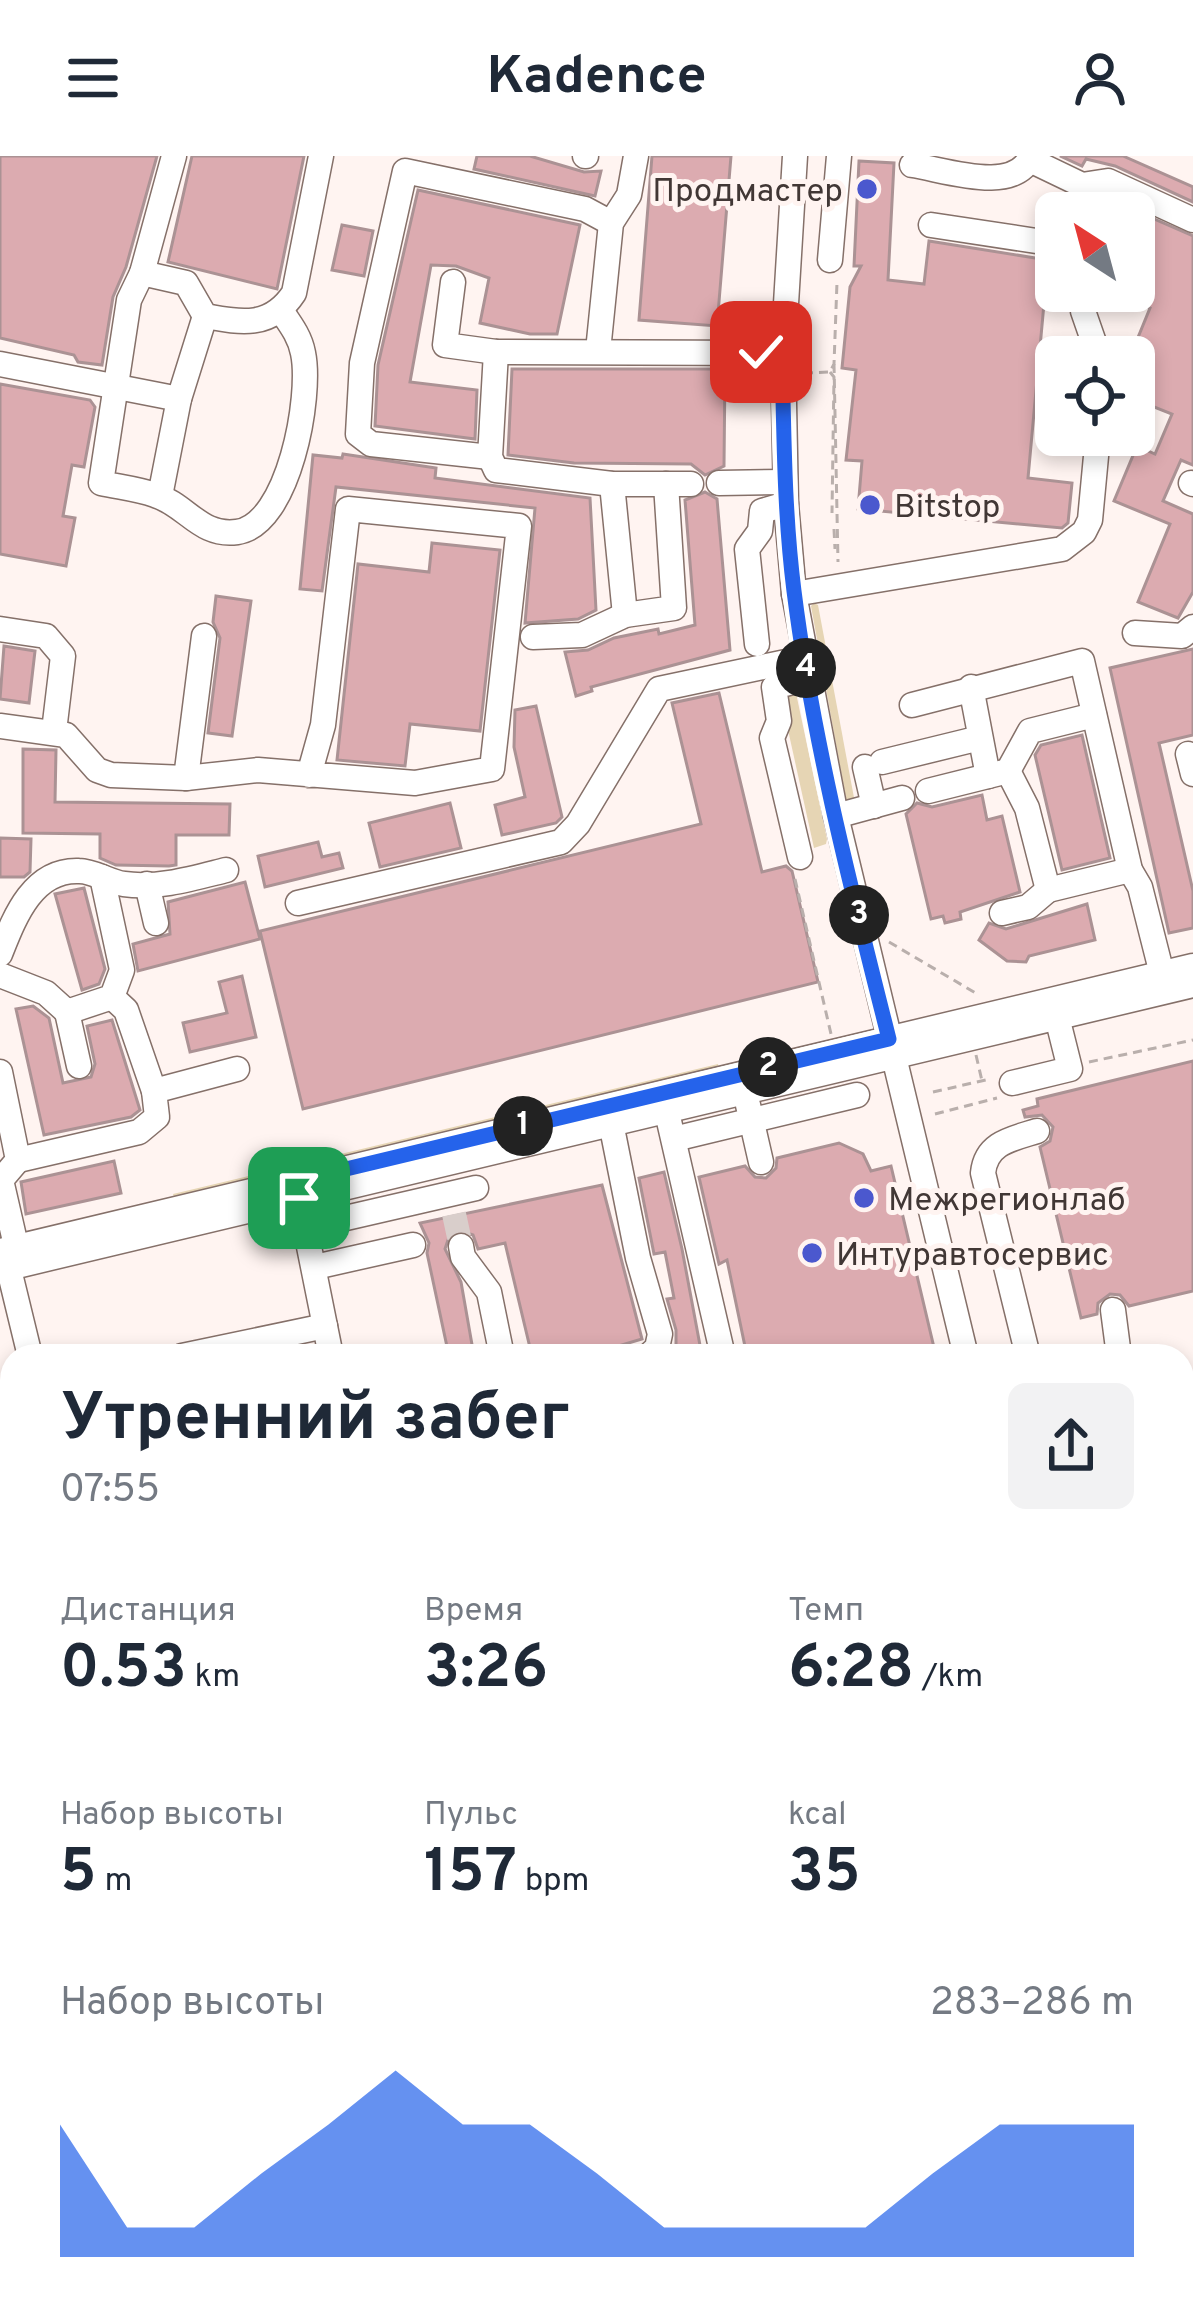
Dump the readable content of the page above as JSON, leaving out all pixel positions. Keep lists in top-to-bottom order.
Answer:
{
  "places": [
    "Продмастер",
    "Bitstop",
    "Межрегионлаб",
    "Интуравтосервис"
  ],
  "north": "top left",
  "page": {
    "header": "Kadence",
    "pins": [
      "4",
      "3",
      "2",
      "1"
    ],
    "heading": ["Утренний забег", "07:55"],
    "stats": [
      ["Дистанция", "0.53 km"],
      ["Время", "3:26"],
      ["Темп", "6:28 /km"],
      ["Набор высоты", "5 m"],
      ["Пульс", "157 bpm"],
      ["kcal", "35"]
    ],
    "chart": ["Набор высоты", "283–286 m"]
  }
}
